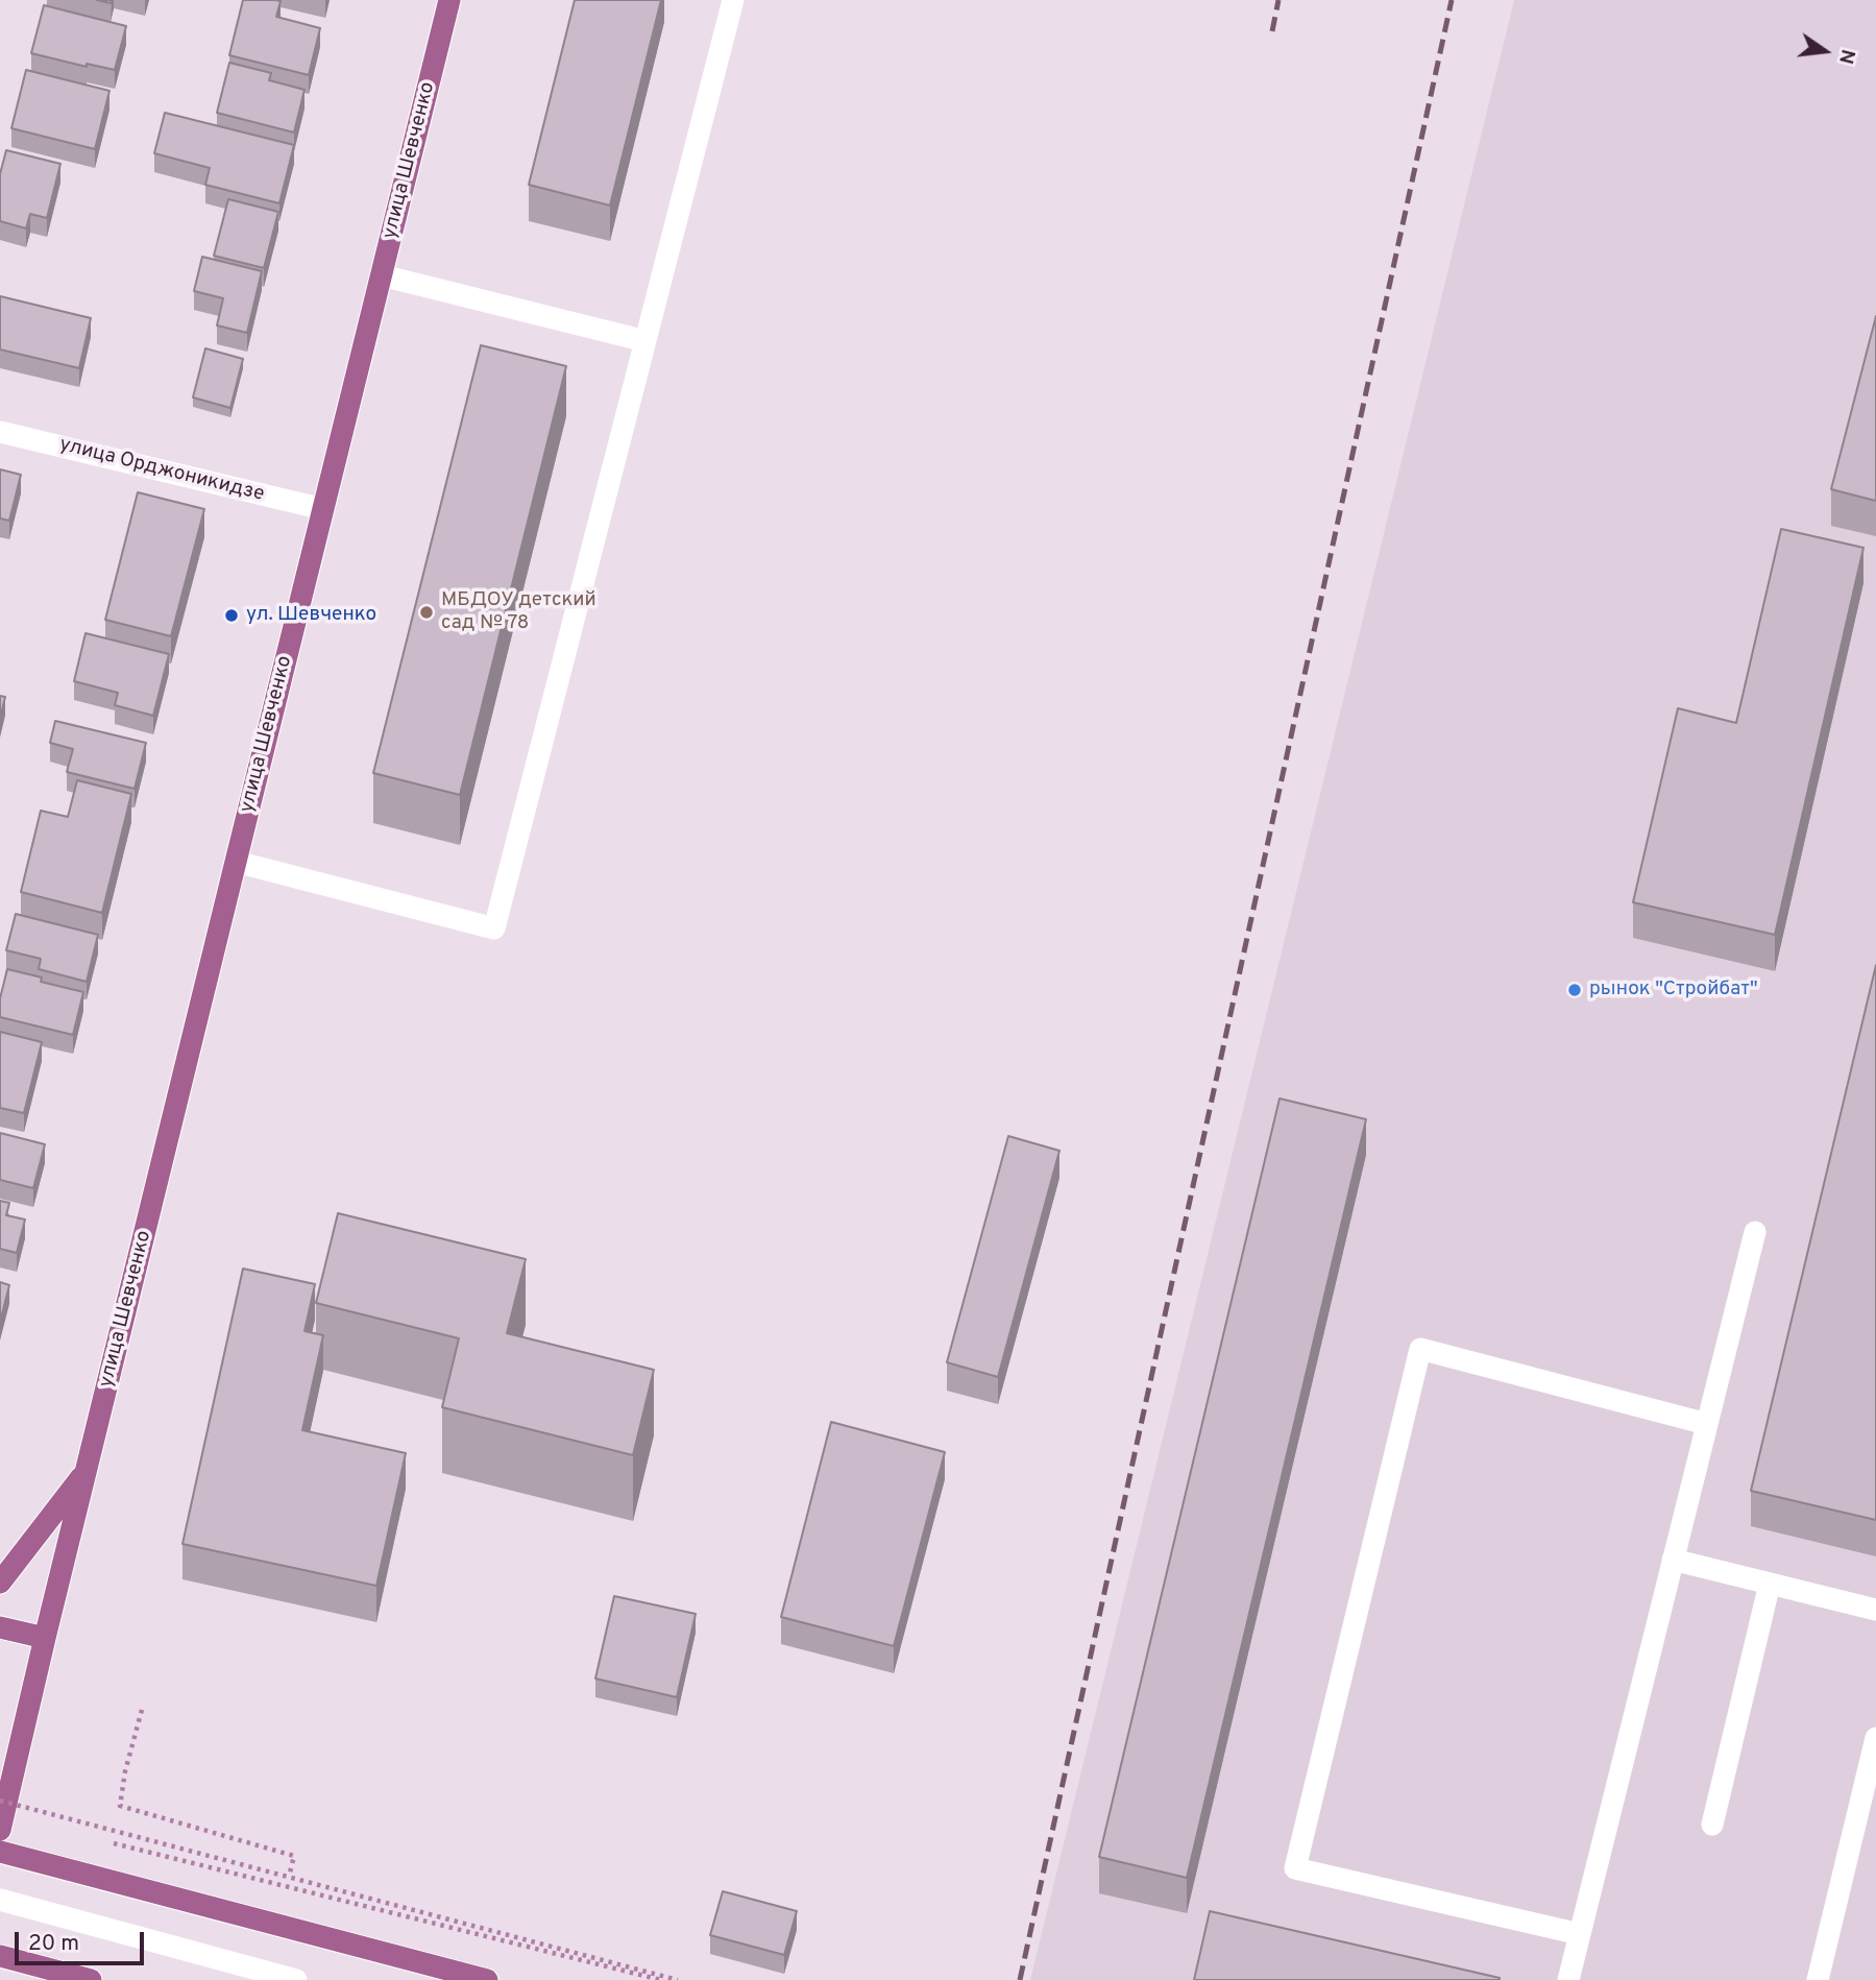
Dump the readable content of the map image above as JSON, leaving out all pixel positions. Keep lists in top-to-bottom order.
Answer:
{
  "streets": {
    "main road": ["улица Шевченко"],
    "street": ["улица Орджоникидзе"]
  },
  "crossings": [
    ["улица Шевченко", "улица Орджоникидзе"]
  ],
  "places": ["МБДОУ детский сад № 78", "ул. Шевченко", "рынок \"Стройбат\""],
  "scale_bar": "20 m",
  "north": "right"
}
